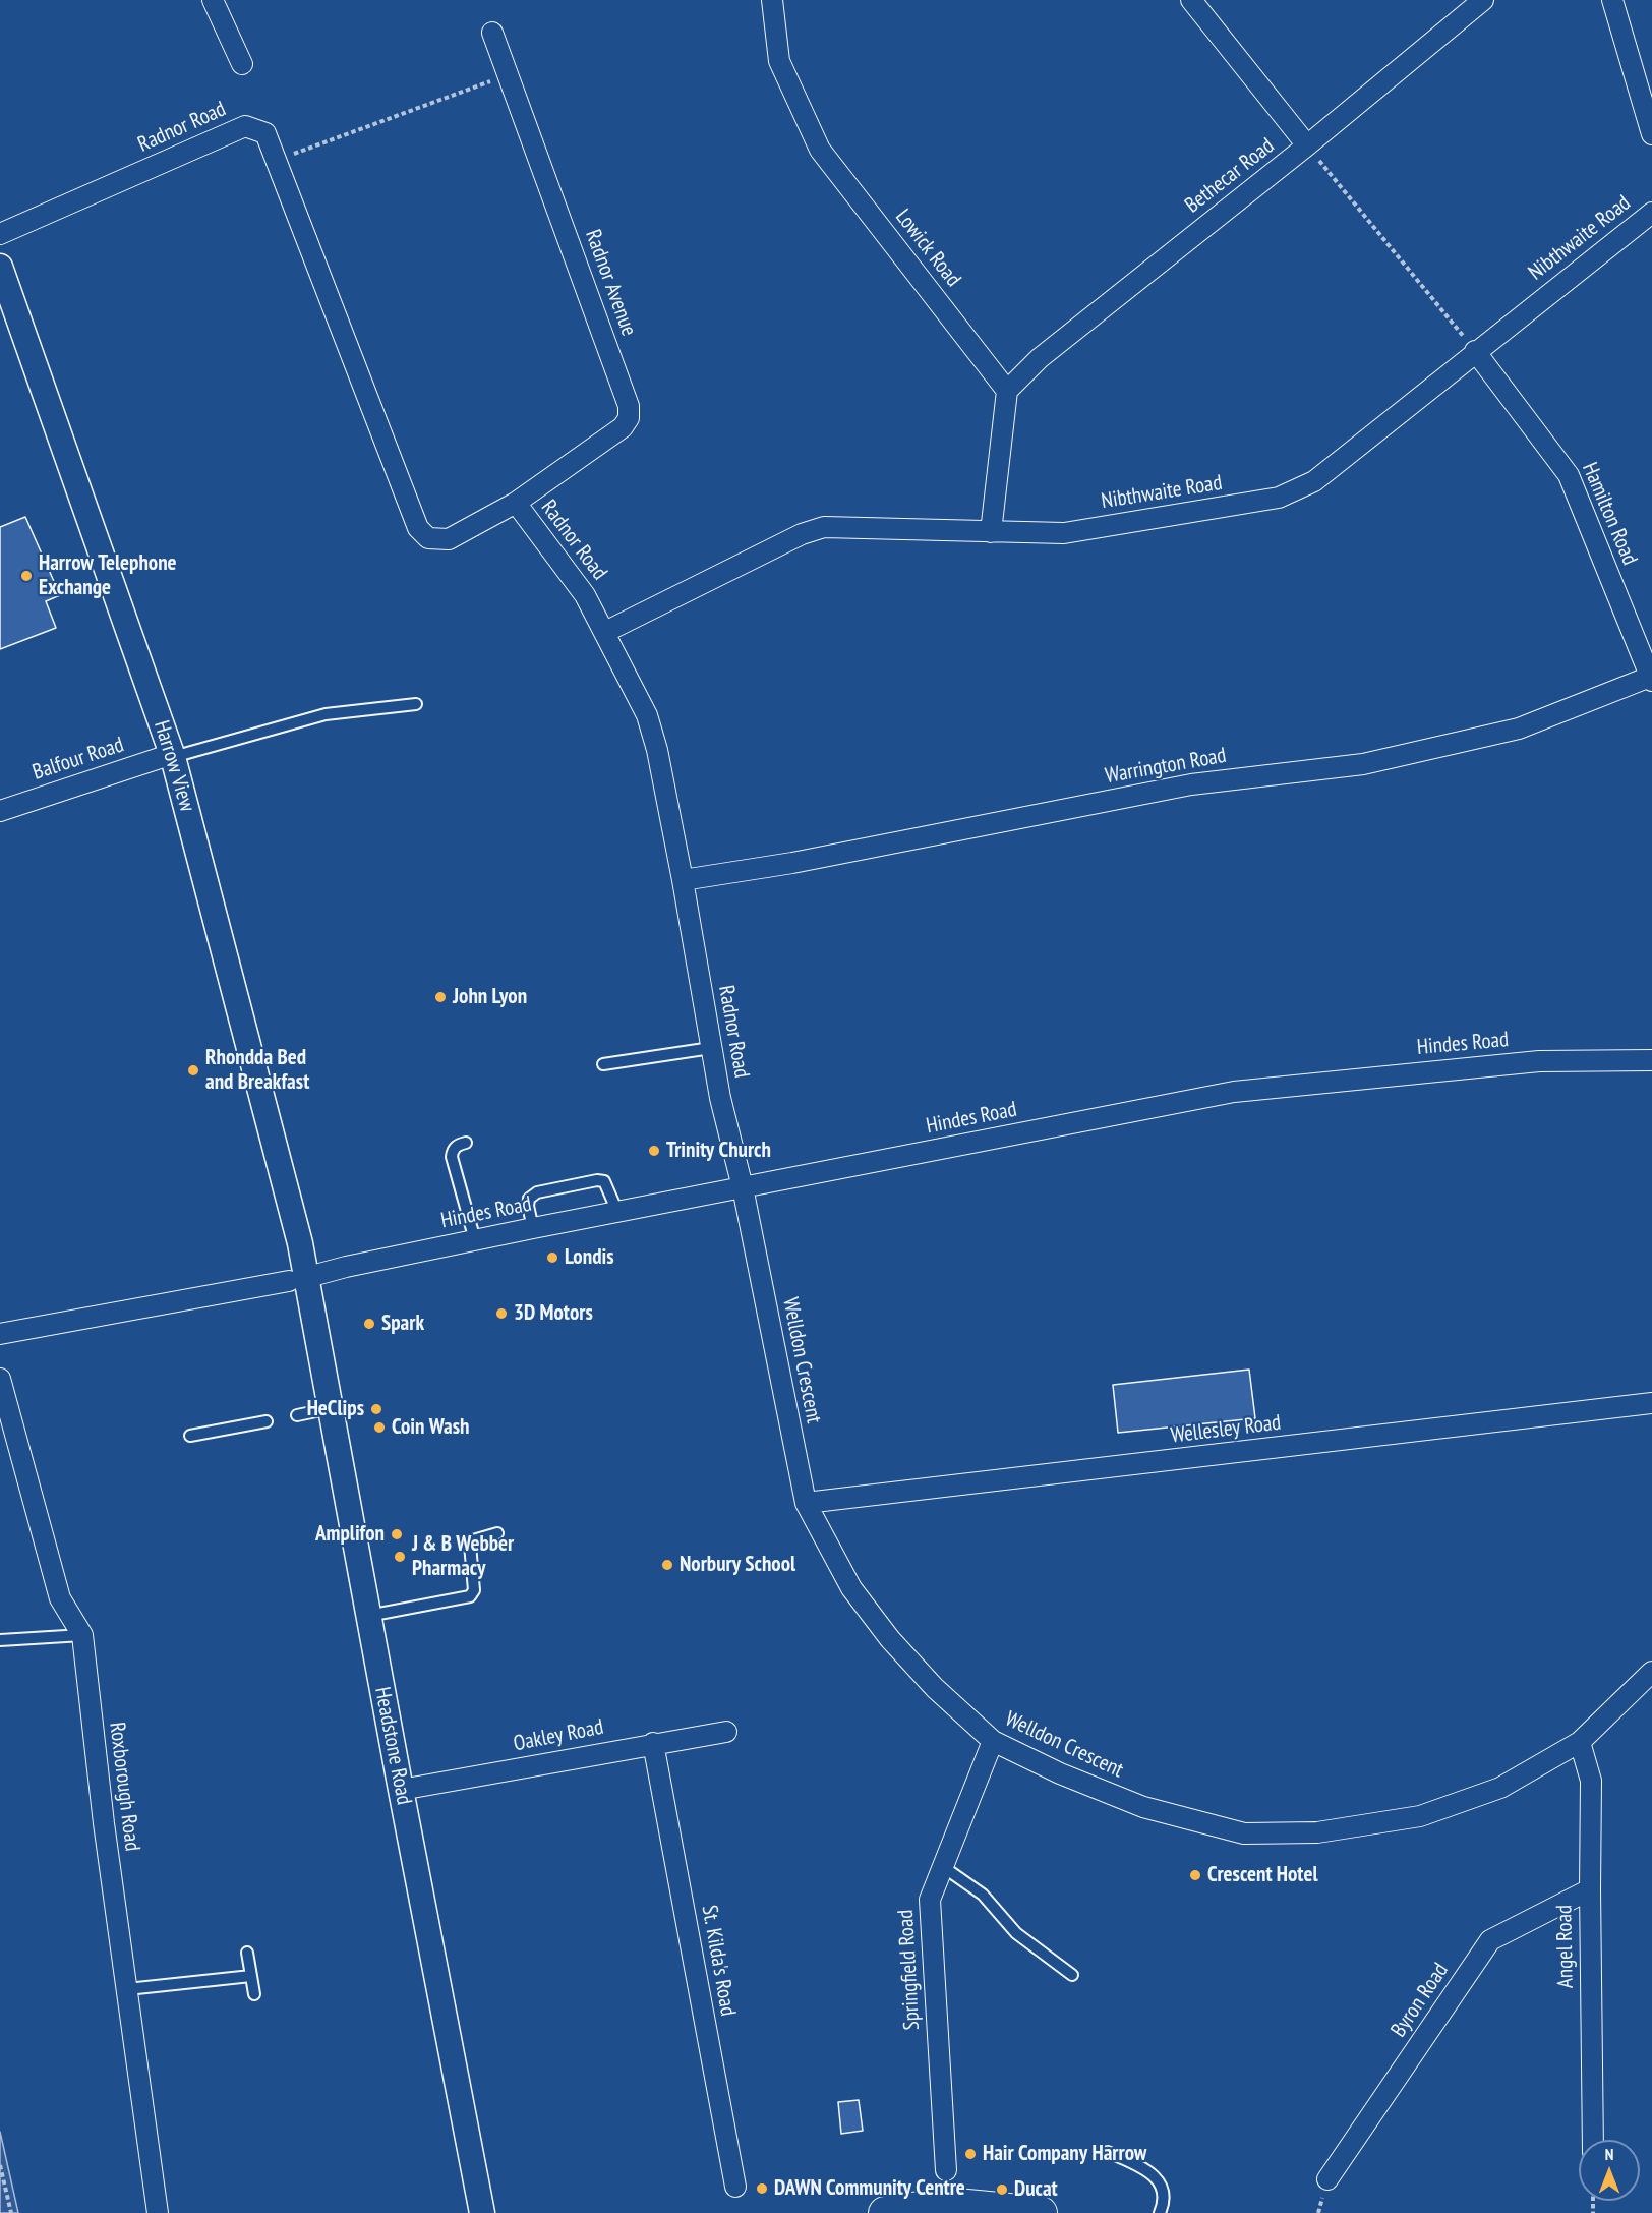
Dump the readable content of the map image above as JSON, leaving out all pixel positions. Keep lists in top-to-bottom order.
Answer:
{
  "streets": {
    "street": [
      "Radnor Road",
      "Bethecar Road",
      "Nibthwaite Road",
      "Lowick Road",
      "Radnor Avenue",
      "Hamilton Road",
      "Balfour Road",
      "Harrow View",
      "Warrington Road",
      "Hindes Road",
      "Welldon Crescent",
      "Wellesley Road",
      "Oakley Road",
      "Headstone Road",
      "Roxborough Road",
      "Angel Road",
      "St. Kilda's Road",
      "Springfield Road",
      "Byron Road"
    ]
  },
  "crossings": [
    ["Radnor Road", "Nibthwaite Road"],
    ["Radnor Road", "Radnor Avenue"],
    ["Radnor Road", "Warrington Road"],
    ["Radnor Road", "Hindes Road"],
    ["Radnor Road", "Welldon Crescent"],
    ["Bethecar Road", "Lowick Road"],
    ["Nibthwaite Road", "Hamilton Road"],
    ["Hamilton Road", "Warrington Road"],
    ["Balfour Road", "Harrow View"],
    ["Harrow View", "Hindes Road"],
    ["Harrow View", "Headstone Road"],
    ["Hindes Road", "Welldon Crescent"],
    ["Hindes Road", "Headstone Road"],
    ["Welldon Crescent", "Wellesley Road"],
    ["Welldon Crescent", "Angel Road"],
    ["Welldon Crescent", "Springfield Road"],
    ["Oakley Road", "Headstone Road"],
    ["Oakley Road", "St. Kilda's Road"],
    ["Angel Road", "Byron Road"]
  ],
  "places": [
    "Harrow Telephone Exchange",
    "John Lyon",
    "Rhondda Bed and Breakfast",
    "Trinity Church",
    "Londis",
    "3D Motors",
    "Spark",
    "HeClips",
    "Coin Wash",
    "Amplifon",
    "J & B Webber Pharmacy",
    "Norbury School",
    "Crescent Hotel",
    "Hair Company Harrow",
    "DAWN Community Centre",
    "Ducat"
  ],
  "north": "top"
}
